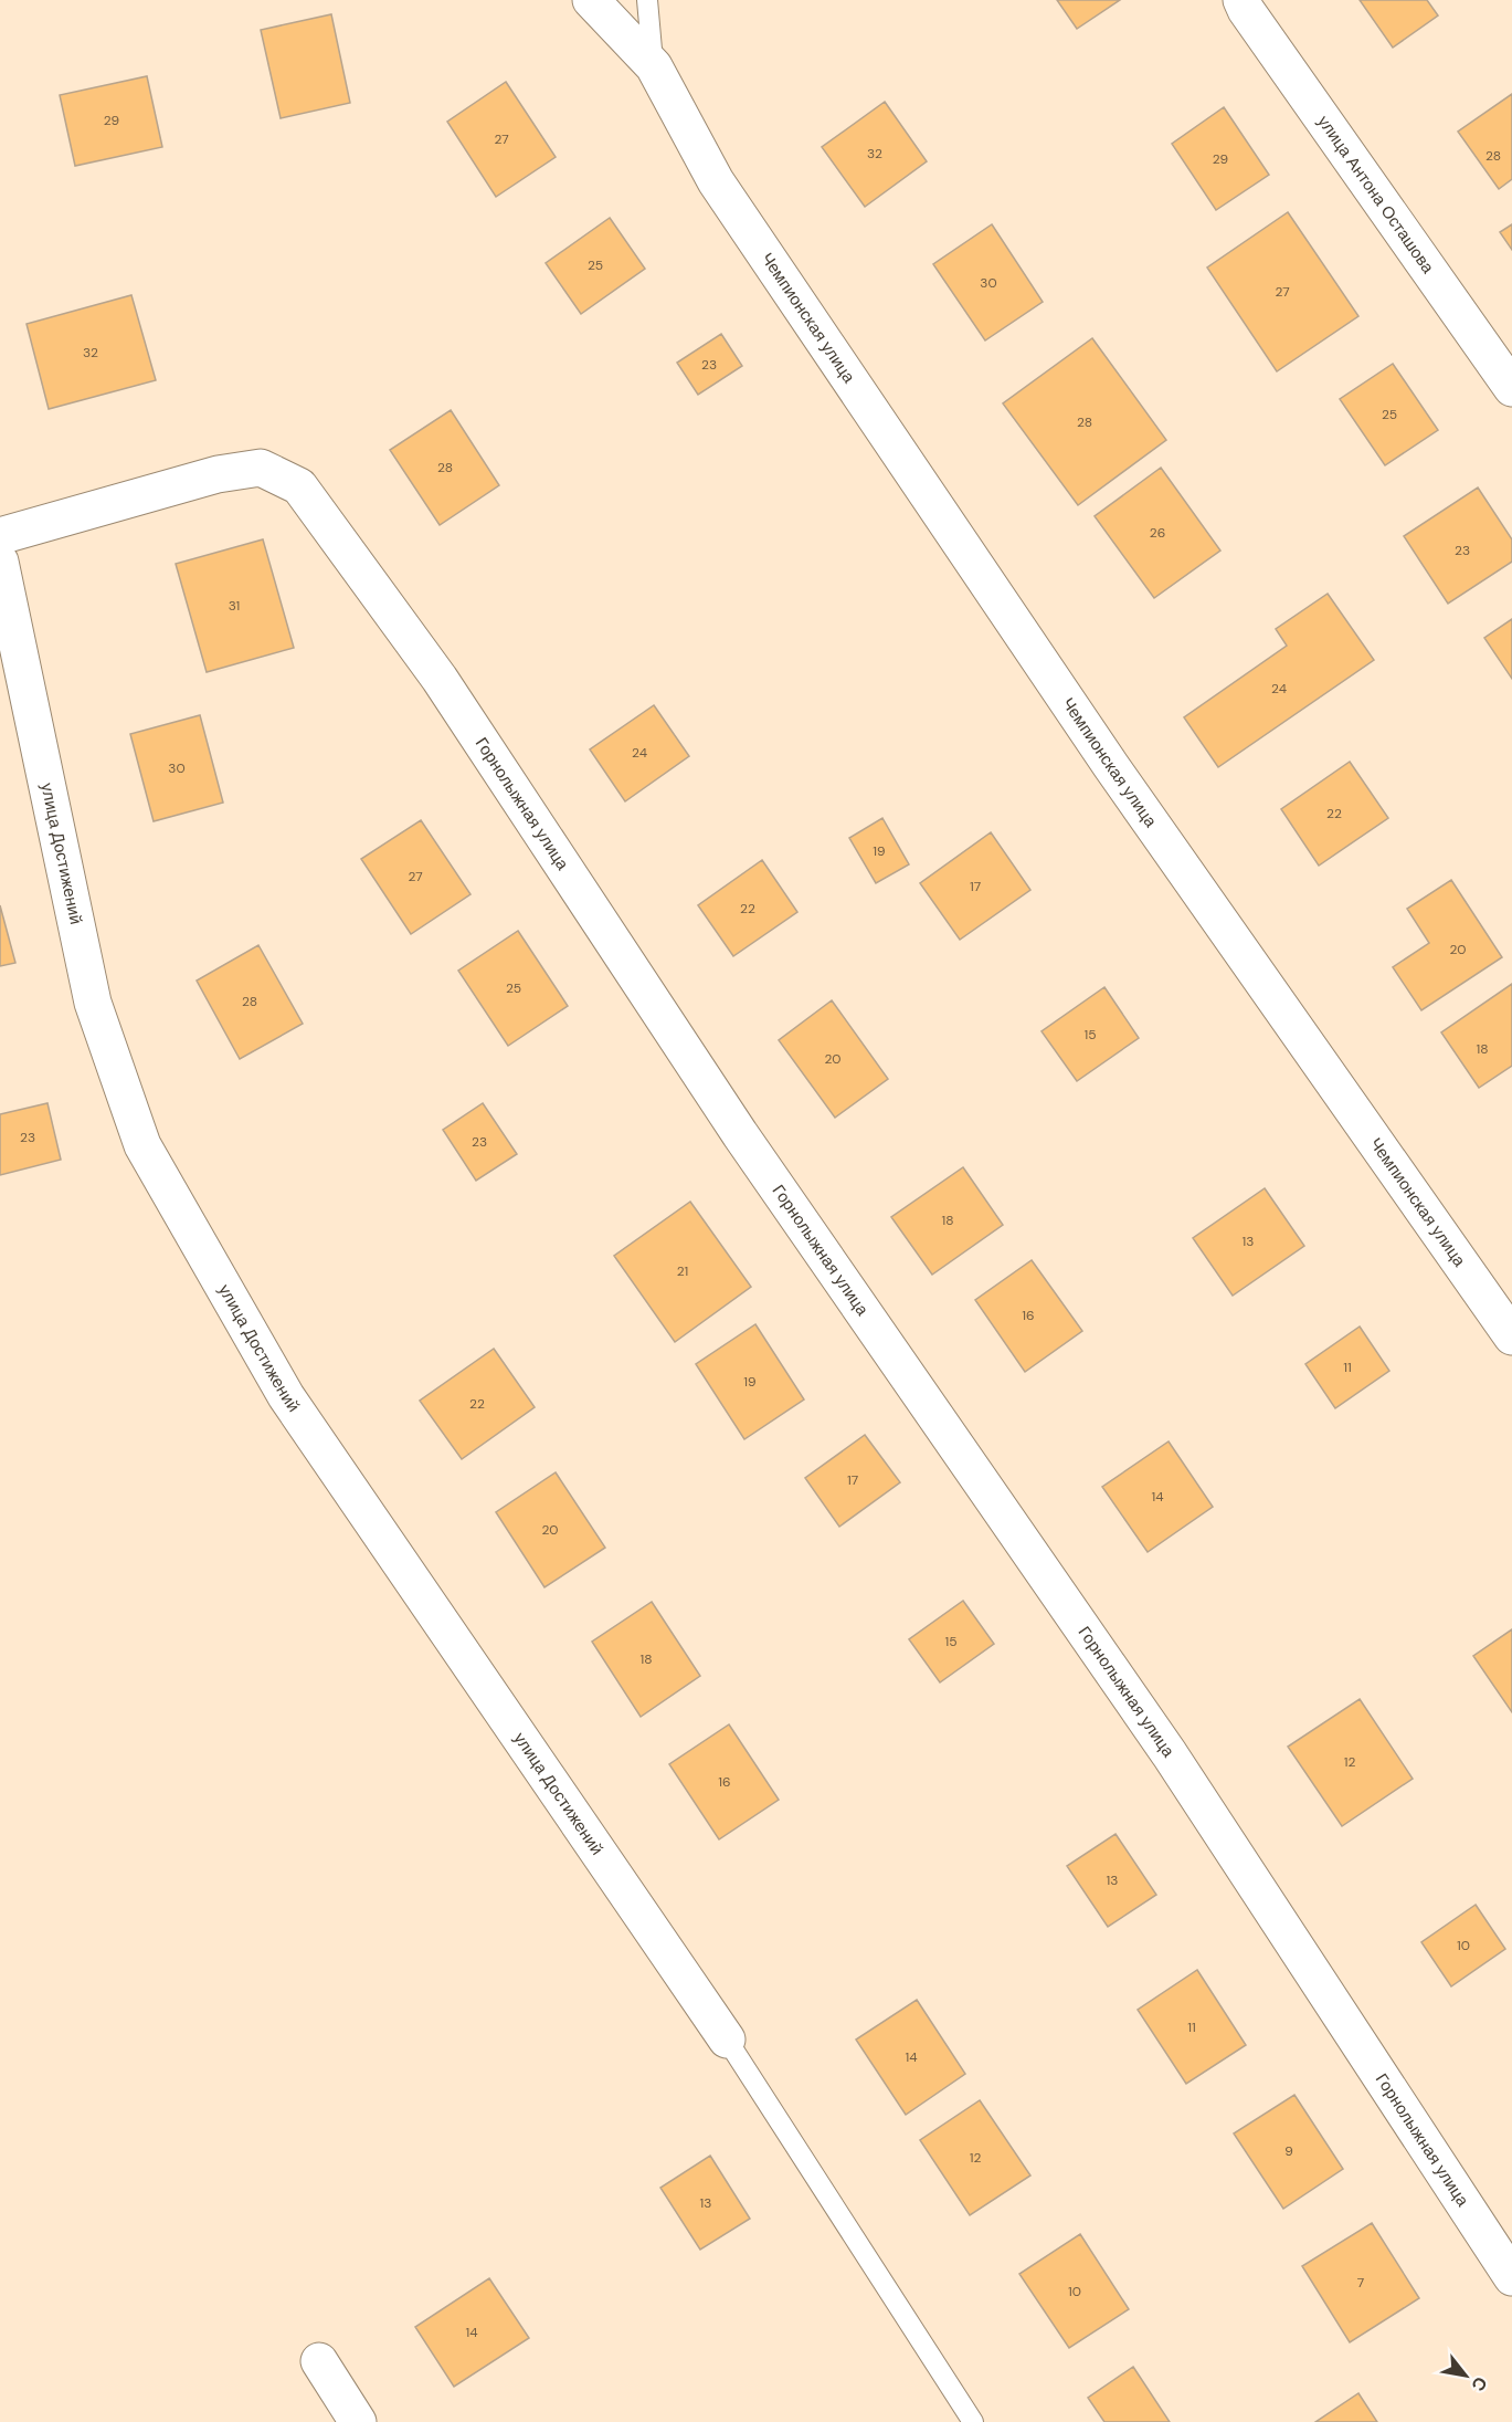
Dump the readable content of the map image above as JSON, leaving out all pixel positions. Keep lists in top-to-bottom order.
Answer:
{
  "streets": {
    "street": [
      "улица Антона Осташова",
      "Чемпионская улица",
      "Горнолыжная улица",
      "улица Достижений"
    ]
  },
  "house_numbers": [
    "29",
    "27",
    "32",
    "28",
    "29",
    "25",
    "30",
    "27",
    "32",
    "23",
    "25",
    "28",
    "28",
    "26",
    "23",
    "31",
    "24",
    "24",
    "30",
    "22",
    "19",
    "27",
    "17",
    "22",
    "20",
    "25",
    "28",
    "15",
    "18",
    "20",
    "23",
    "23",
    "18",
    "13",
    "21",
    "16",
    "11",
    "19",
    "22",
    "17",
    "14",
    "20",
    "15",
    "18",
    "12",
    "16",
    "13",
    "10",
    "11",
    "14",
    "9",
    "12",
    "13",
    "7",
    "10",
    "14"
  ],
  "north": "bottom right"
}
